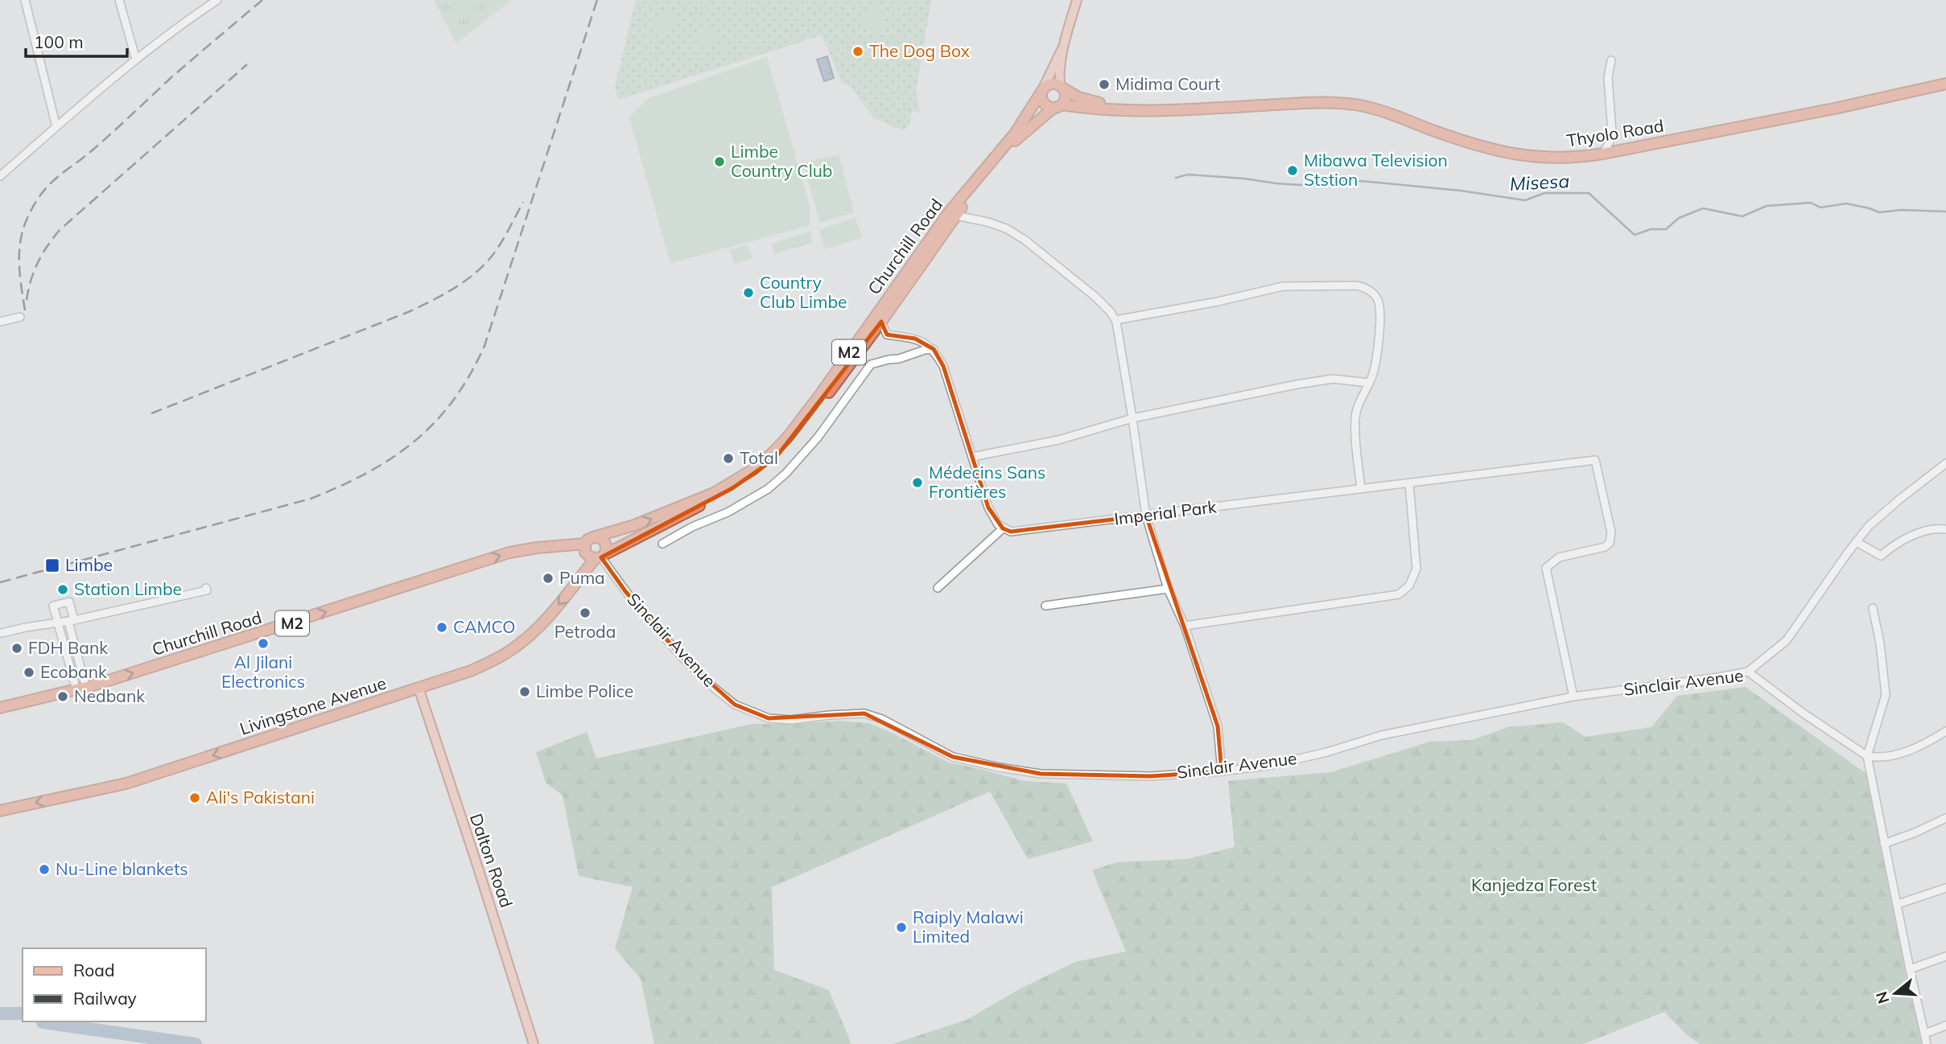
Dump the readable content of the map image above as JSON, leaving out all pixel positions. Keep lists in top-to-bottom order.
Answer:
{
  "streets": {
    "highway": [
      "Thyolo Road",
      "Churchill Road",
      "M2",
      "Livingstone Avenue"
    ],
    "main road": ["Dalton Road"],
    "street": ["Imperial Park", "Sinclair Avenue"]
  },
  "crossings": [
    ["Thyolo Road", "Churchill Road"],
    ["Churchill Road", "Sinclair Avenue"],
    ["Churchill Road", "Livingstone Avenue"],
    ["Imperial Park", "Sinclair Avenue"],
    ["Sinclair Avenue", "Livingstone Avenue"],
    ["Livingstone Avenue", "Dalton Road"]
  ],
  "one_way": ["Livingstone Avenue"],
  "water": ["Misesa"],
  "parks": ["Kanjedza Forest"],
  "places": {
    "other": [
      "The Dog Box",
      "Midima Court",
      "Limbe Country Club",
      "Mibawa Television Ststion",
      "Country Club Limbe",
      "Total",
      "Médecins Sans Frontières",
      "Puma",
      "Station Limbe",
      "Petroda",
      "CAMCO",
      "Al Jilani Electronics",
      "FDH Bank",
      "Ecobank",
      "Limbe Police",
      "Nedbank",
      "Ali's Pakistani",
      "Nu-Line blankets",
      "Raiply Malawi Limited"
    ],
    "transit": ["Limbe"]
  },
  "legend": ["Road", "Railway"],
  "scale_bar": "100 m",
  "north": "left"
}
